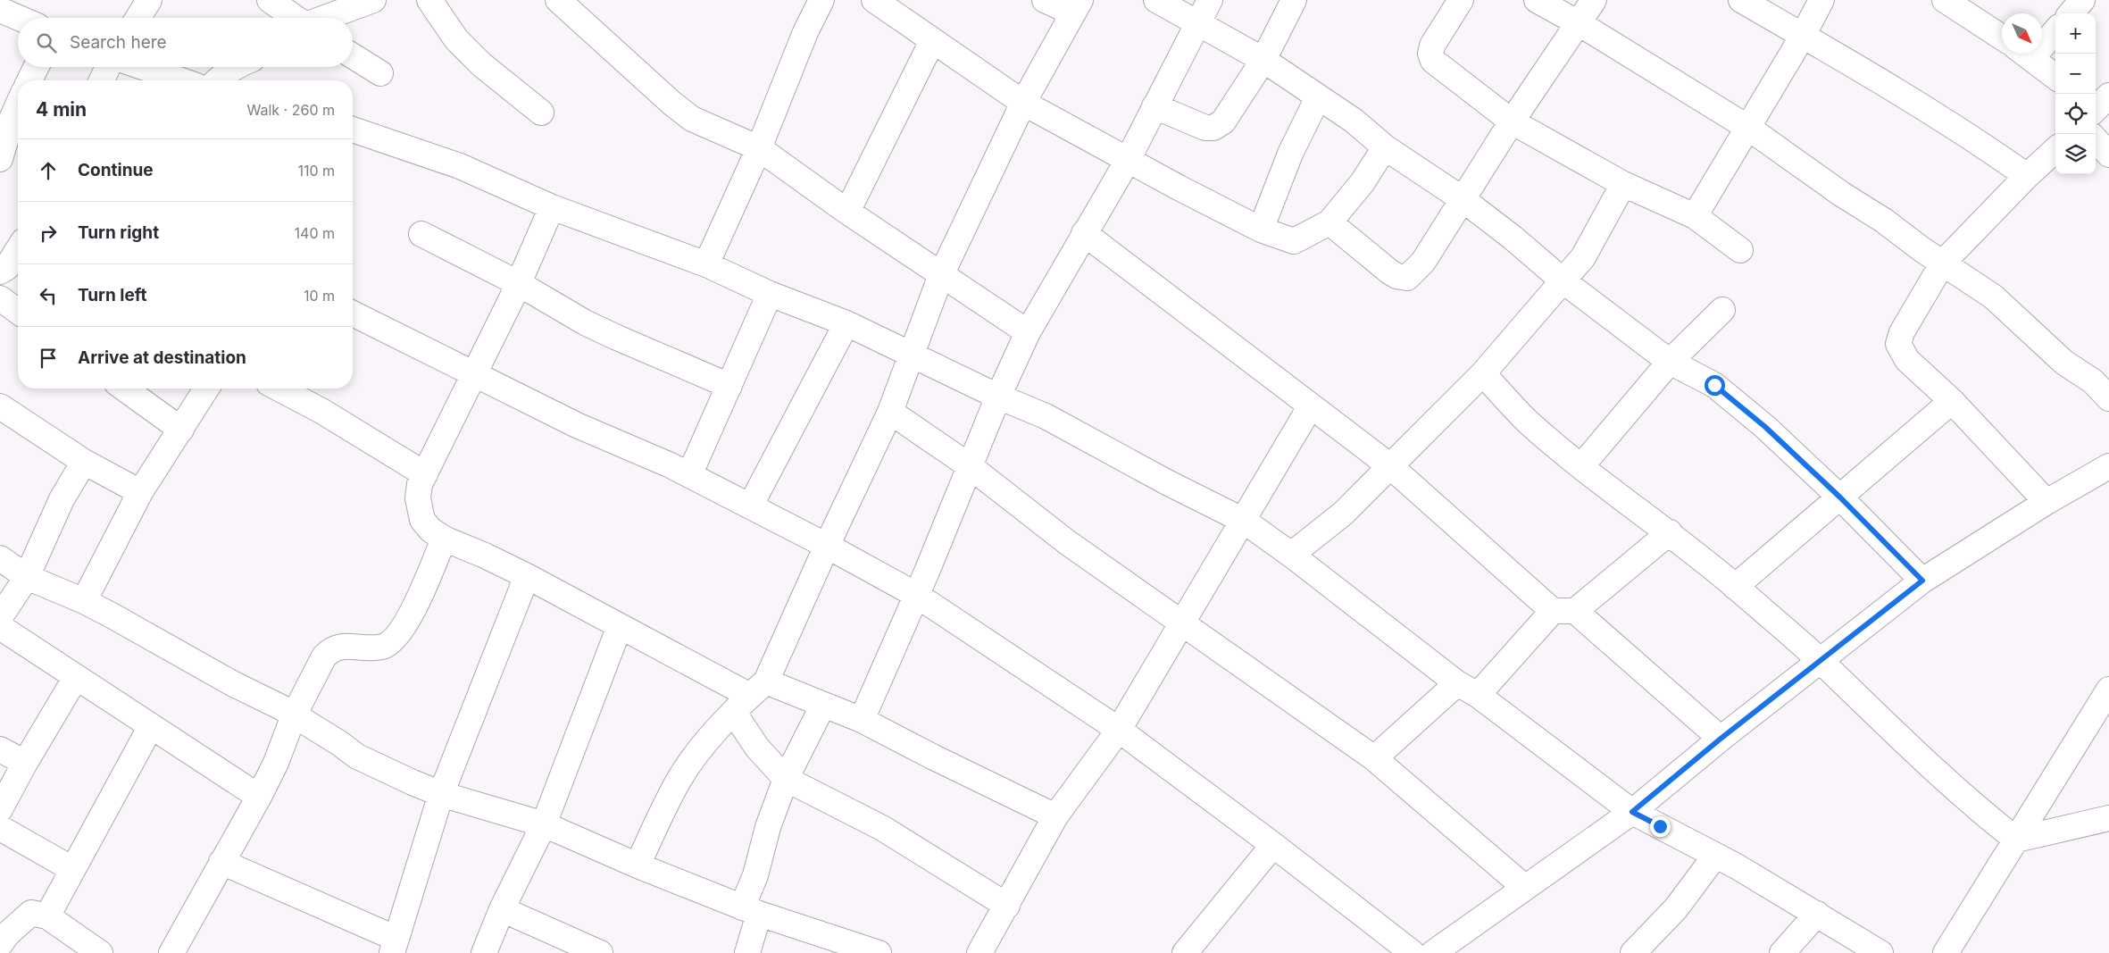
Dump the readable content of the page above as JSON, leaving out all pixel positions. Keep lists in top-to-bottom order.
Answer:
{
  "north": "bottom right",
  "page": {
    "map_buttons": ["+", "−"],
    "search": "Search here",
    "heading": ["4 min", "Walk · 260 m"],
    "list": [
      ["Continue", "110 m"],
      ["Turn right", "140 m"],
      ["Turn left", "10 m"],
      "Arrive at destination"
    ]
  }
}
